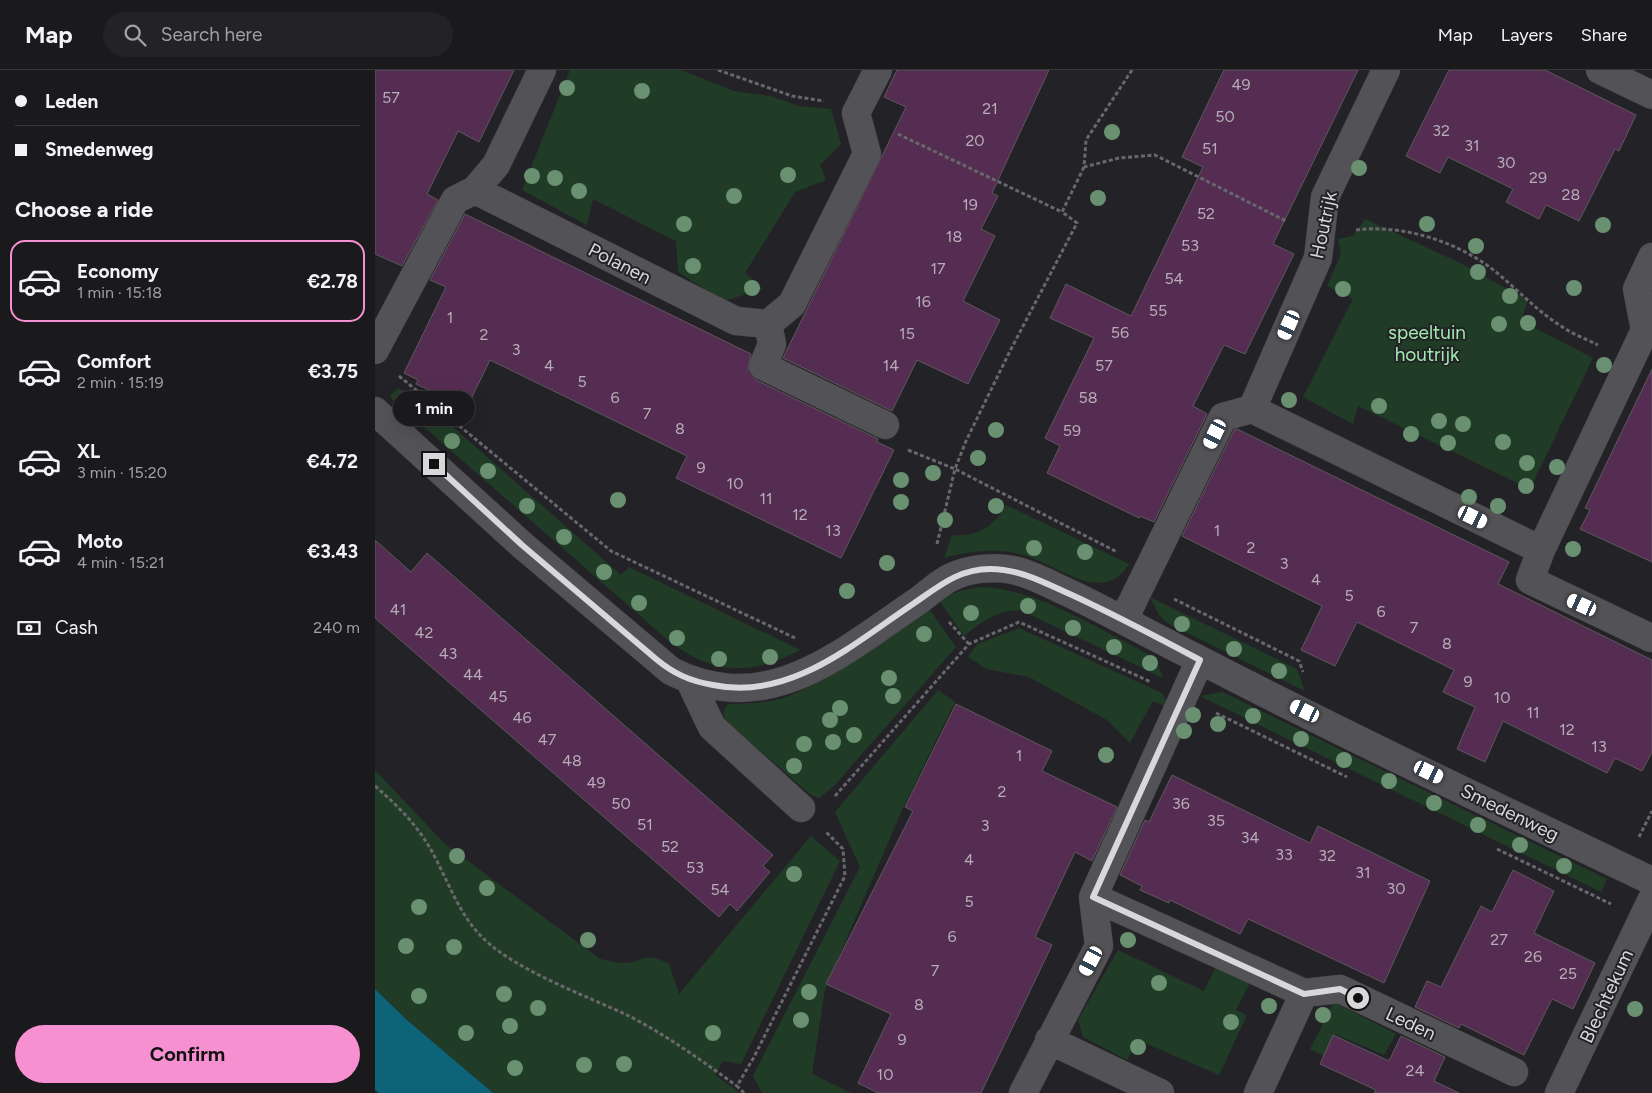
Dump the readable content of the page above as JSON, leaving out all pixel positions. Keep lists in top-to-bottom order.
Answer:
{
  "streets": {
    "street": [
      "Houtrijk",
      "Polanen",
      "Smedenweg",
      "Blechtekum",
      "Leden"
    ]
  },
  "parks": ["speeltuin houtrijk"],
  "house_numbers": [
    "49",
    "57",
    "21",
    "50",
    "32",
    "20",
    "31",
    "51",
    "30",
    "29",
    "28",
    "19",
    "52",
    "18",
    "53",
    "17",
    "54",
    "16",
    "55",
    "1",
    "56",
    "15",
    "2",
    "3",
    "4",
    "14",
    "57",
    "5",
    "6",
    "58",
    "7",
    "8",
    "59",
    "9",
    "10",
    "11",
    "12",
    "13",
    "1",
    "2",
    "3",
    "4",
    "5",
    "41",
    "6",
    "7",
    "42",
    "8",
    "43",
    "44",
    "9",
    "45",
    "10",
    "11",
    "46",
    "12",
    "47",
    "13",
    "1",
    "48",
    "49",
    "2",
    "50",
    "36",
    "35",
    "51",
    "3",
    "34",
    "52",
    "33",
    "32",
    "4",
    "53",
    "31",
    "30",
    "54",
    "5",
    "6",
    "27",
    "26",
    "7",
    "25",
    "8",
    "9",
    "24",
    "10"
  ],
  "page": {
    "header": "Map",
    "search": "Search here",
    "nav": ["Map", "Layers", "Share"],
    "banner": ["Leden", "Smedenweg"],
    "heading": "Choose a ride",
    "list": [
      {
        "name": "Economy",
        "note": "1 min · 15:18",
        "value": "€2.78"
      },
      {
        "name": "Comfort",
        "note": "2 min · 15:19",
        "value": "€3.75"
      },
      {
        "name": "XL",
        "note": "3 min · 15:20",
        "value": "€4.72"
      },
      {
        "name": "Moto",
        "note": "4 min · 15:21",
        "value": "€3.43"
      }
    ],
    "bubble": "1 min",
    "pay": ["Cash", "240 m"],
    "buttons": "Confirm"
  }
}
